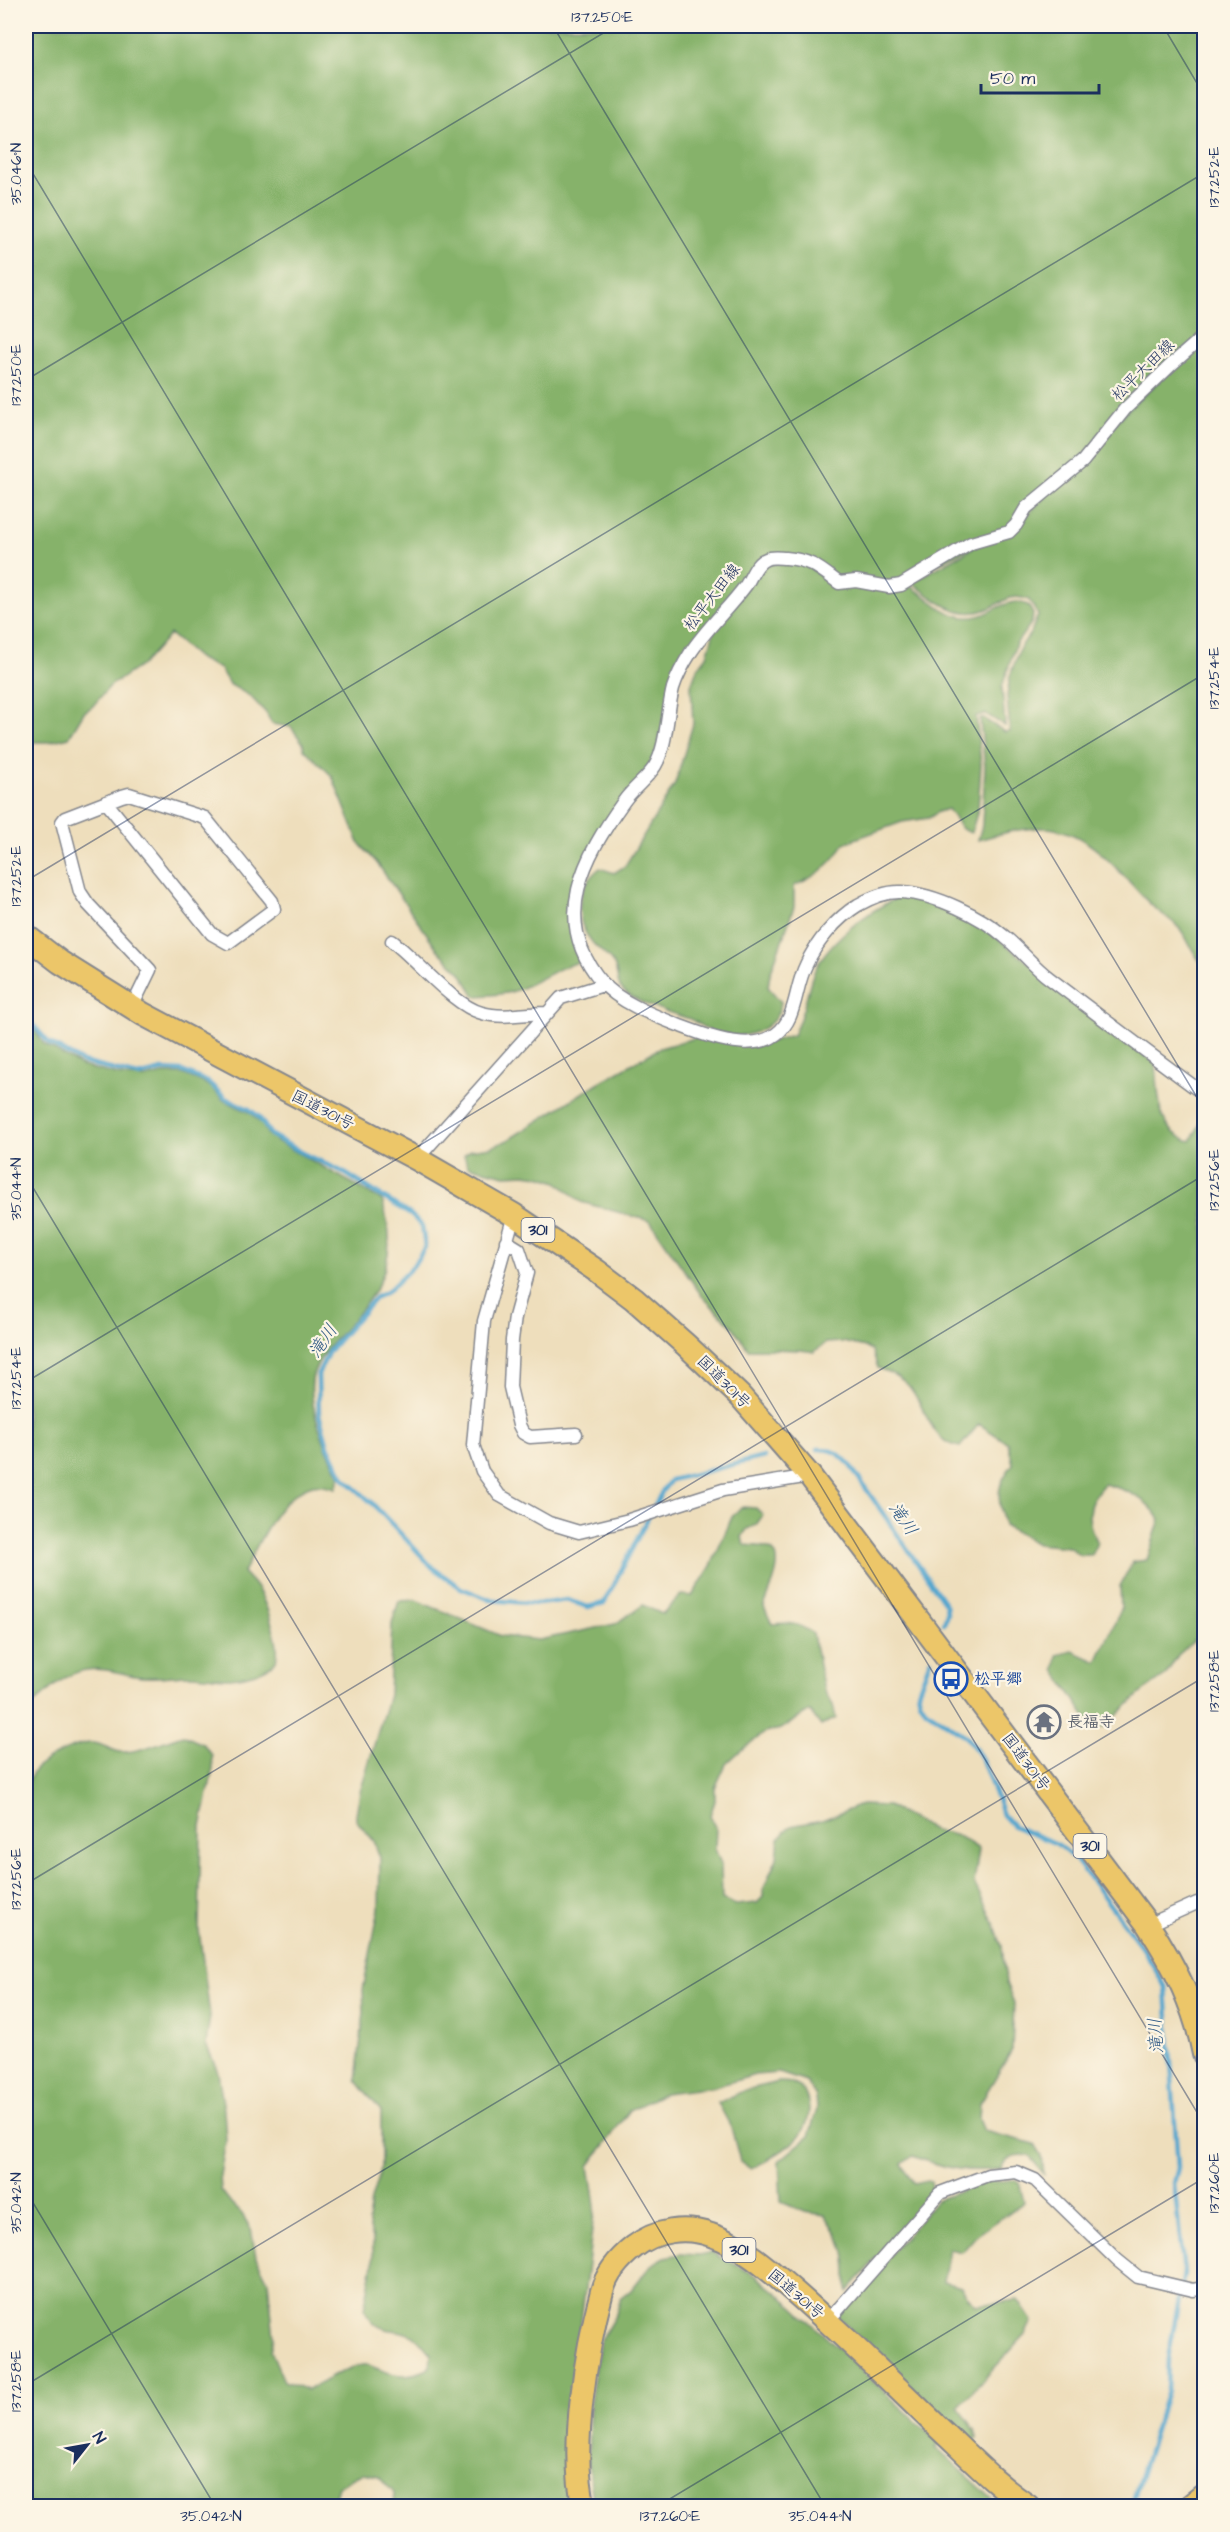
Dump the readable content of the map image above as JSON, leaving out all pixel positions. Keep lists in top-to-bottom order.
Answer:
{
  "streets": {
    "highway": ["国道301号", "301"],
    "street": ["松平大田線"]
  },
  "water": ["滝川"],
  "places": {
    "bus stop": ["松平郷"],
    "temple": ["長福寺"]
  },
  "scale_bar": "50 m",
  "north": "top right",
  "coordinates": [
    "137.250°E",
    "35.046°N",
    "137.252°E",
    "137.254°E",
    "137.256°E",
    "35.044°N",
    "137.258°E",
    "137.260°E",
    "35.042°N"
  ]
}
